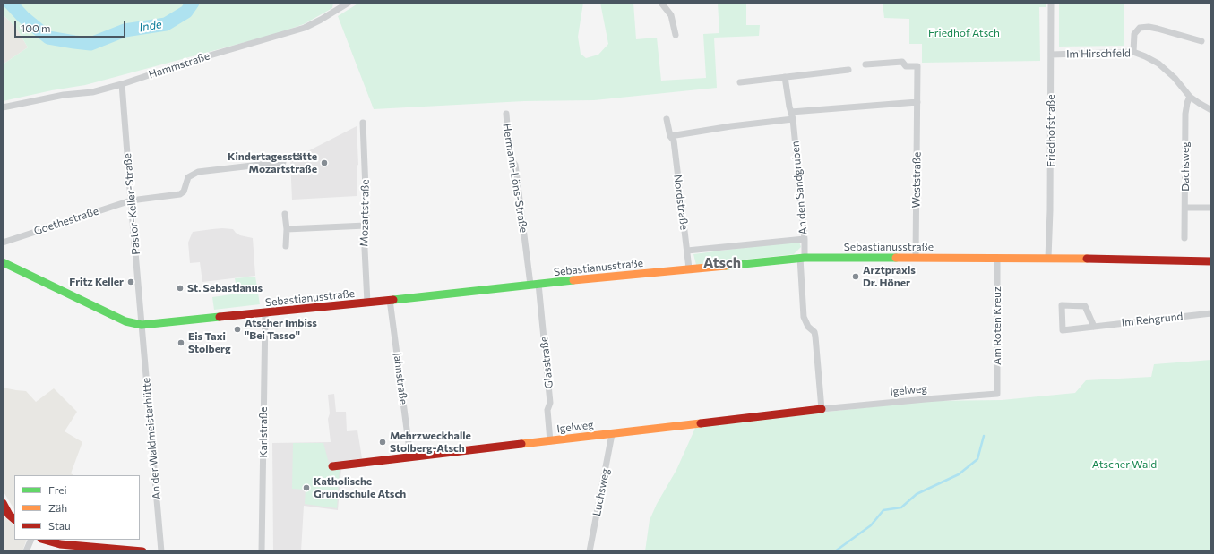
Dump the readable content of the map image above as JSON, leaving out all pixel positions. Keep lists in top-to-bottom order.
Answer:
{
  "streets": {
    "main road": ["Sebastianusstraße", "Igelweg"],
    "street": [
      "Im Hirschfeld",
      "Hammstraße",
      "Friedhofstraße",
      "Dachsweg",
      "Hermann-Löns-Straße",
      "Weststraße",
      "An den Sandgruben",
      "Nordstraße",
      "Pastor-Keller-Straße",
      "Mozartstraße",
      "Goethestraße",
      "Im Rehgrund",
      "Am Roten Kreuz",
      "Glasstraße",
      "Jahnstraße",
      "Karlstraße",
      "An der Waldmeisterhütte",
      "Luchsweg"
    ]
  },
  "crossings": [
    ["Im Hirschfeld", "Friedhofstraße"],
    ["Im Hirschfeld", "Dachsweg"],
    ["Hammstraße", "Pastor-Keller-Straße"],
    ["Friedhofstraße", "Sebastianusstraße"],
    ["Hermann-Löns-Straße", "Sebastianusstraße"],
    ["Hermann-Löns-Straße", "Glasstraße"],
    ["Weststraße", "Sebastianusstraße"],
    ["An den Sandgruben", "Sebastianusstraße"],
    ["Nordstraße", "Sebastianusstraße"],
    ["Pastor-Keller-Straße", "Goethestraße"],
    ["Pastor-Keller-Straße", "Sebastianusstraße"],
    ["Pastor-Keller-Straße", "An der Waldmeisterhütte"],
    ["Mozartstraße", "Sebastianusstraße"],
    ["Sebastianusstraße", "Am Roten Kreuz"],
    ["Sebastianusstraße", "Glasstraße"],
    ["Sebastianusstraße", "Jahnstraße"],
    ["Sebastianusstraße", "Karlstraße"],
    ["Sebastianusstraße", "An der Waldmeisterhütte"],
    ["Am Roten Kreuz", "Igelweg"],
    ["Glasstraße", "Igelweg"],
    ["Jahnstraße", "Igelweg"],
    ["Igelweg", "Luchsweg"]
  ],
  "districts": ["Atsch"],
  "water": ["Inde"],
  "parks": ["Friedhof Atsch", "Atscher Wald"],
  "places": [
    "Kindertagesstätte Mozartstraße",
    "Arztpraxis Dr. Höner",
    "Fritz Keller",
    "St. Sebastianus",
    "Atscher Imbiss \"Bei Tasso\"",
    "Eis Taxi Stolberg",
    "Mehrzweckhalle Stolberg-Atsch",
    "Katholische Grundschule Atsch"
  ],
  "legend": ["Frei", "Zäh", "Stau"],
  "scale_bar": "100 m"
}
